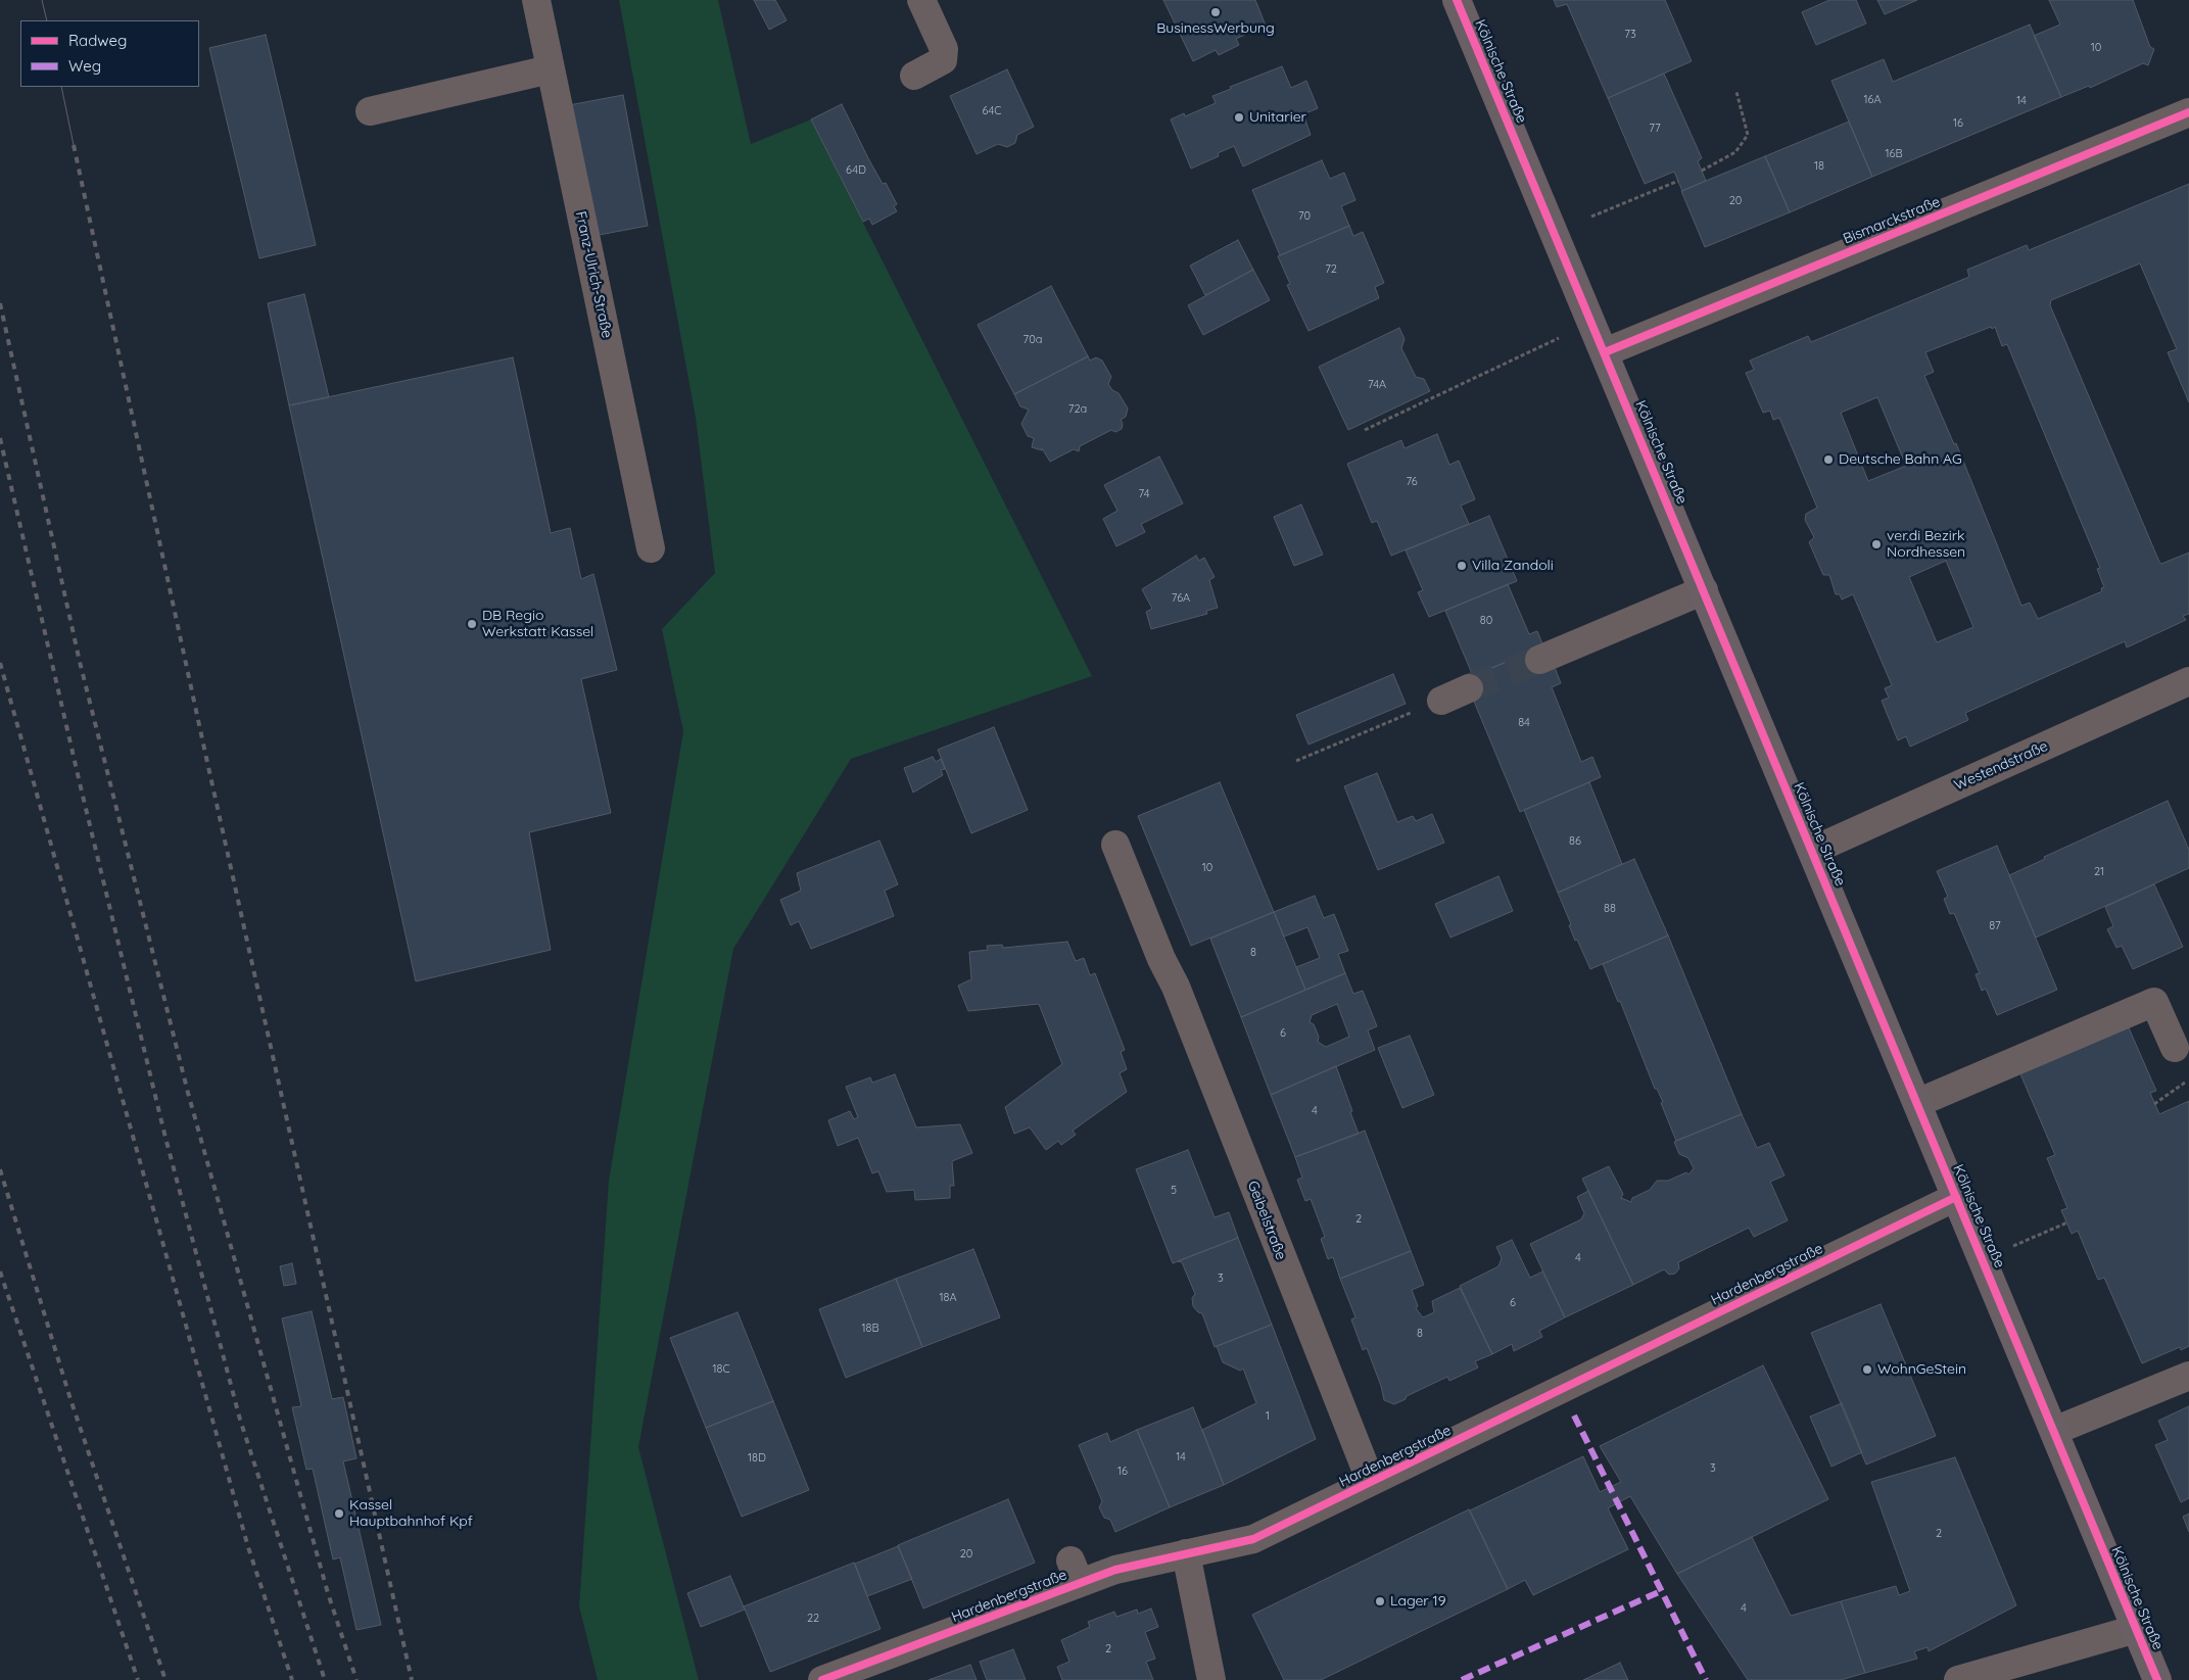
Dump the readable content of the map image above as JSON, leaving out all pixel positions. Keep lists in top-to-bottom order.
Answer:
{
  "streets": {
    "main road": ["Kölnische Straße"],
    "street": [
      "Bismarckstraße",
      "Franz-Ulrich-Straße",
      "Westendstraße",
      "Geibelstraße",
      "Hardenbergstraße"
    ]
  },
  "crossings": [
    ["Kölnische Straße", "Bismarckstraße"],
    ["Kölnische Straße", "Westendstraße"],
    ["Kölnische Straße", "Hardenbergstraße"],
    ["Geibelstraße", "Hardenbergstraße"]
  ],
  "places": [
    "BusinessWerbung",
    "Unitarier",
    "Deutsche Bahn AG",
    "ver.di Bezirk Nordhessen",
    "Villa Zandoli",
    "DB Regio Werkstatt Kassel",
    "WohnGeStein",
    "Kassel Hauptbahnhof Kpf",
    "Lager 19"
  ],
  "house_numbers": [
    "73",
    "10",
    "16A",
    "14",
    "64C",
    "16",
    "77",
    "16B",
    "18",
    "64D",
    "20",
    "70",
    "72",
    "70a",
    "74A",
    "72a",
    "76",
    "74",
    "76A",
    "80",
    "84",
    "86",
    "10",
    "21",
    "88",
    "87",
    "8",
    "6",
    "4",
    "5",
    "2",
    "4",
    "3",
    "18A",
    "6",
    "18B",
    "8",
    "18C",
    "1",
    "14",
    "18D",
    "3",
    "16",
    "2",
    "20",
    "4",
    "22",
    "2"
  ],
  "legend": ["Radweg", "Weg"]
}
